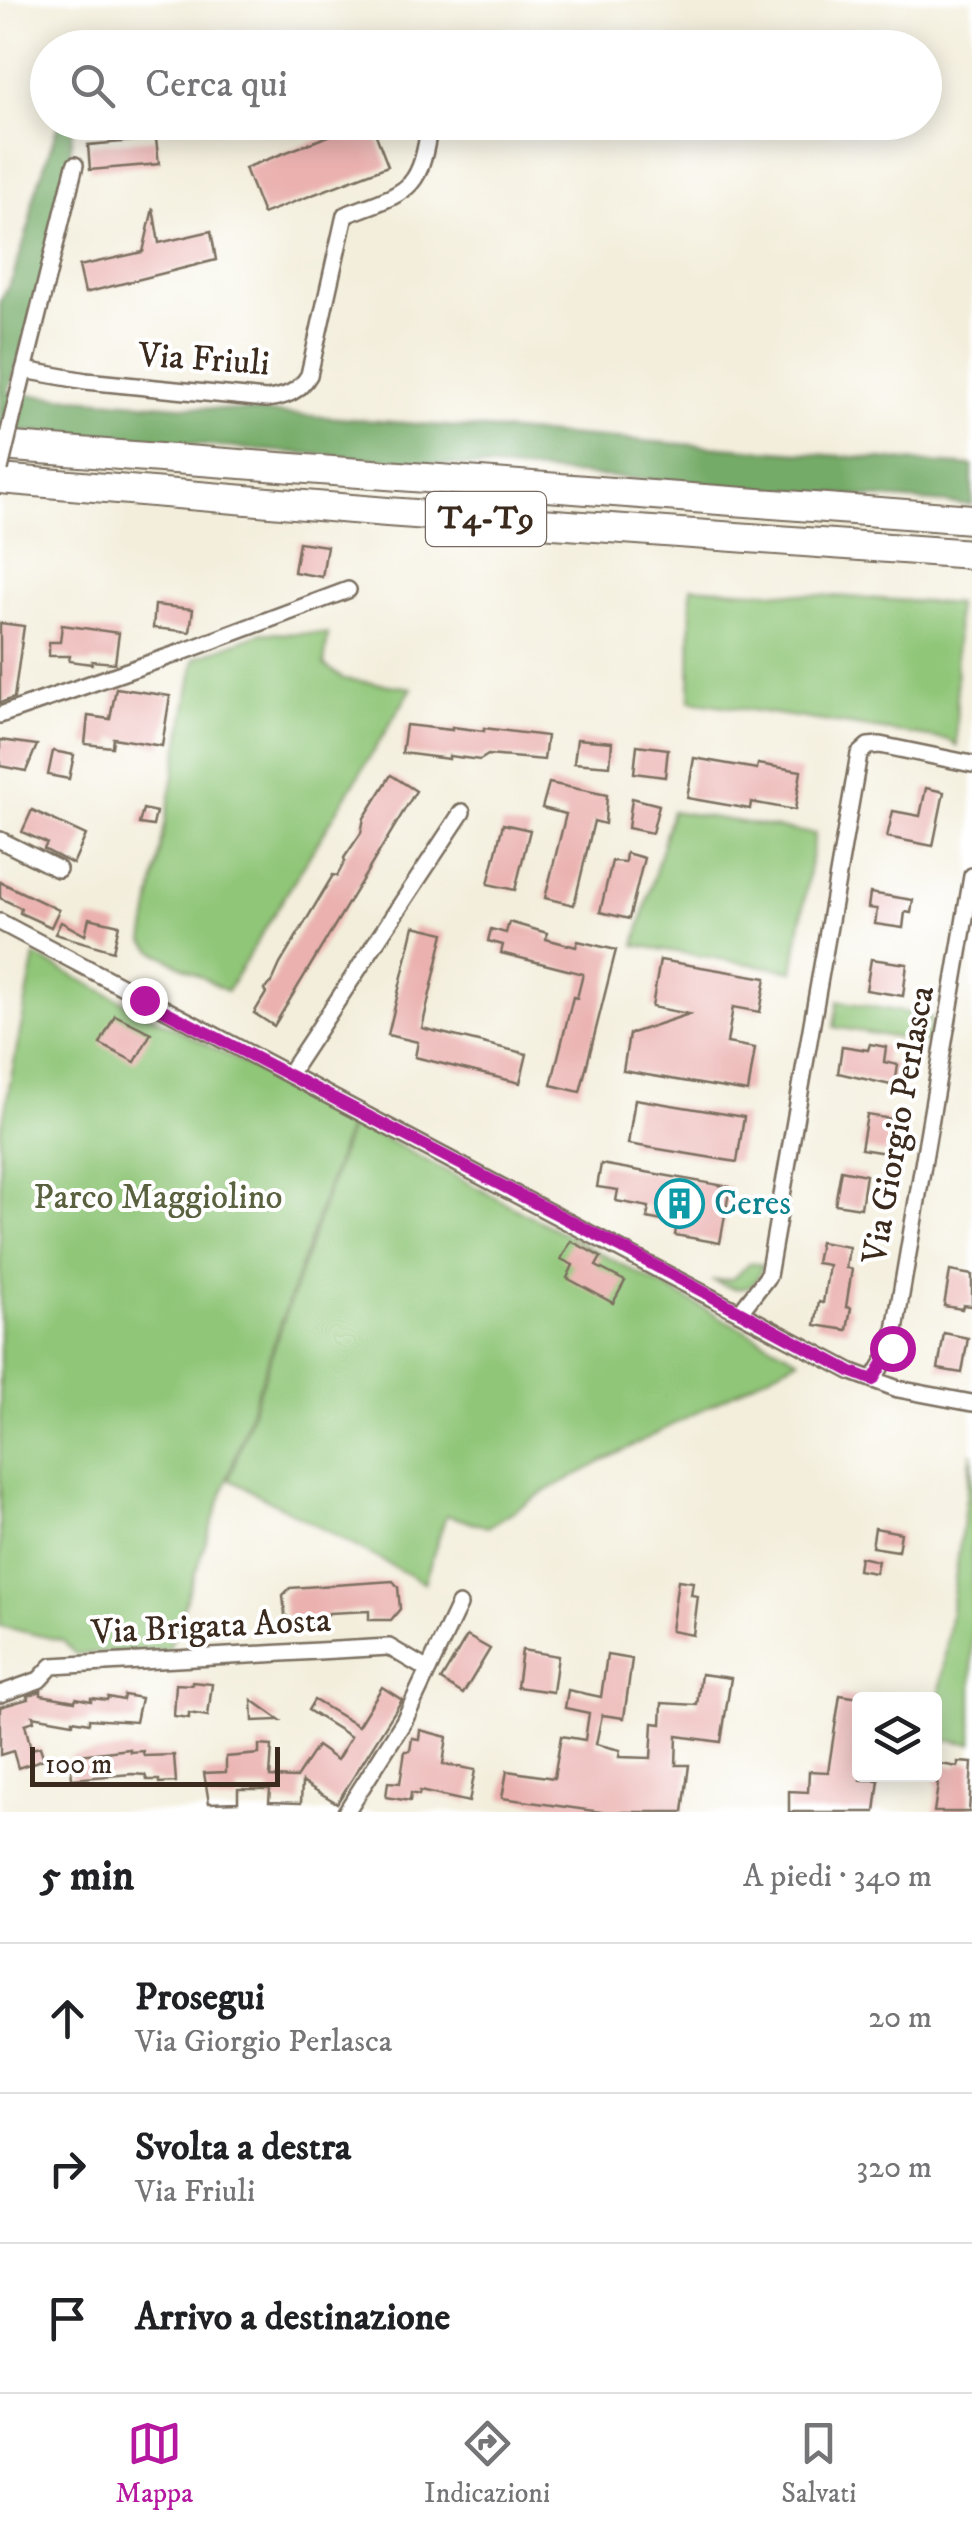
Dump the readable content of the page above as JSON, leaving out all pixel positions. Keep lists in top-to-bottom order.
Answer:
{
  "streets": {
    "highway": ["T4-T9"],
    "street": ["Via Friuli", "Via Giorgio Perlasca", "Via Brigata Aosta"]
  },
  "parks": ["Parco Maggiolino"],
  "places": {
    "building": ["Ceres"]
  },
  "scale_bar": "100 m",
  "page": {
    "search": "Cerca qui",
    "scale": "100 m",
    "heading": ["5 min", "A piedi · 340 m"],
    "list": [
      ["Prosegui", "Via Giorgio Perlasca", "20 m"],
      ["Svolta a destra", "Via Friuli", "320 m"],
      "Arrivo a destinazione"
    ],
    "nav": ["Mappa", "Indicazioni", "Salvati"]
  }
}
